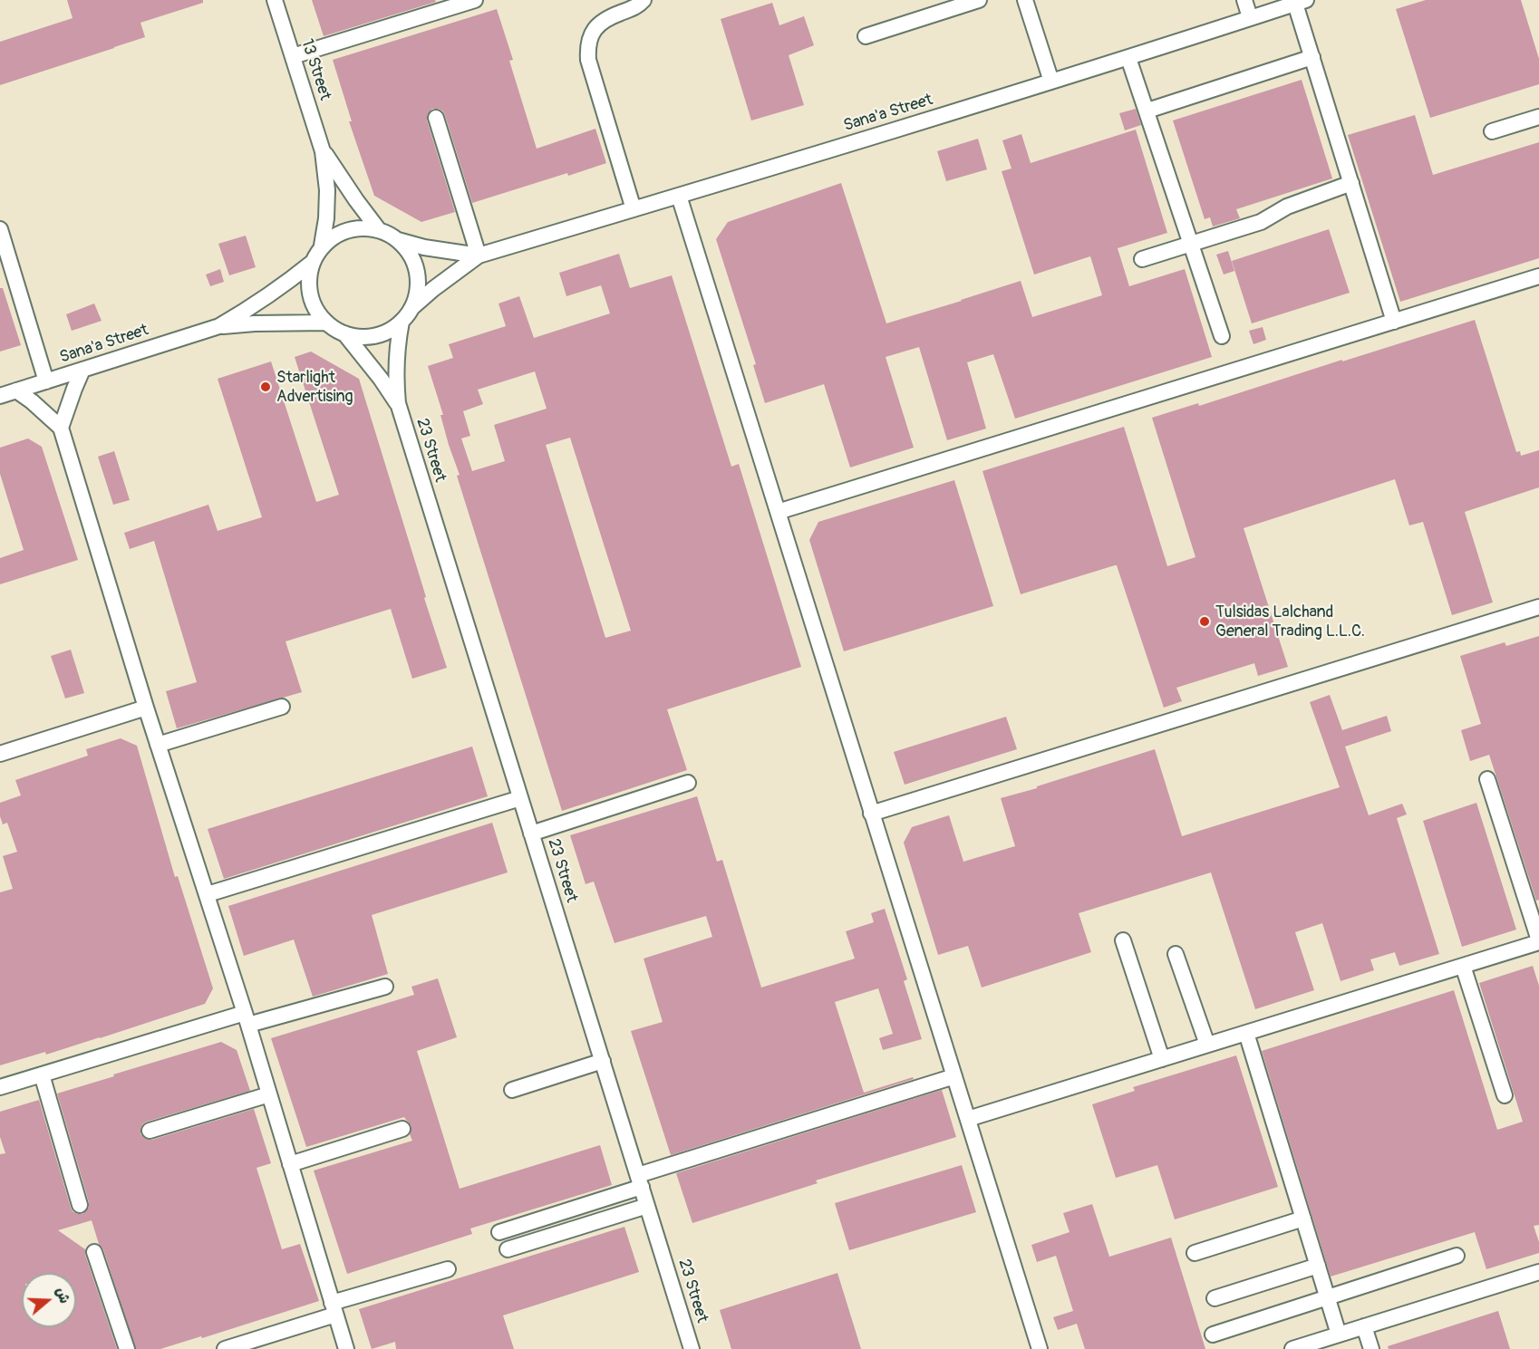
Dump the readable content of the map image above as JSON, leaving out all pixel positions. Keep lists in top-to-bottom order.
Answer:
{
  "streets": {
    "street": ["13 Street", "Sana'a Street", "23 Street"]
  },
  "crossings": [
    ["13 Street", "Sana'a Street"],
    ["13 Street", "23 Street"],
    ["Sana'a Street", "23 Street"]
  ],
  "places": ["Starlight Advertising", "Tulsidas Lalchand General Trading L.L.C."],
  "north": "right"
}
